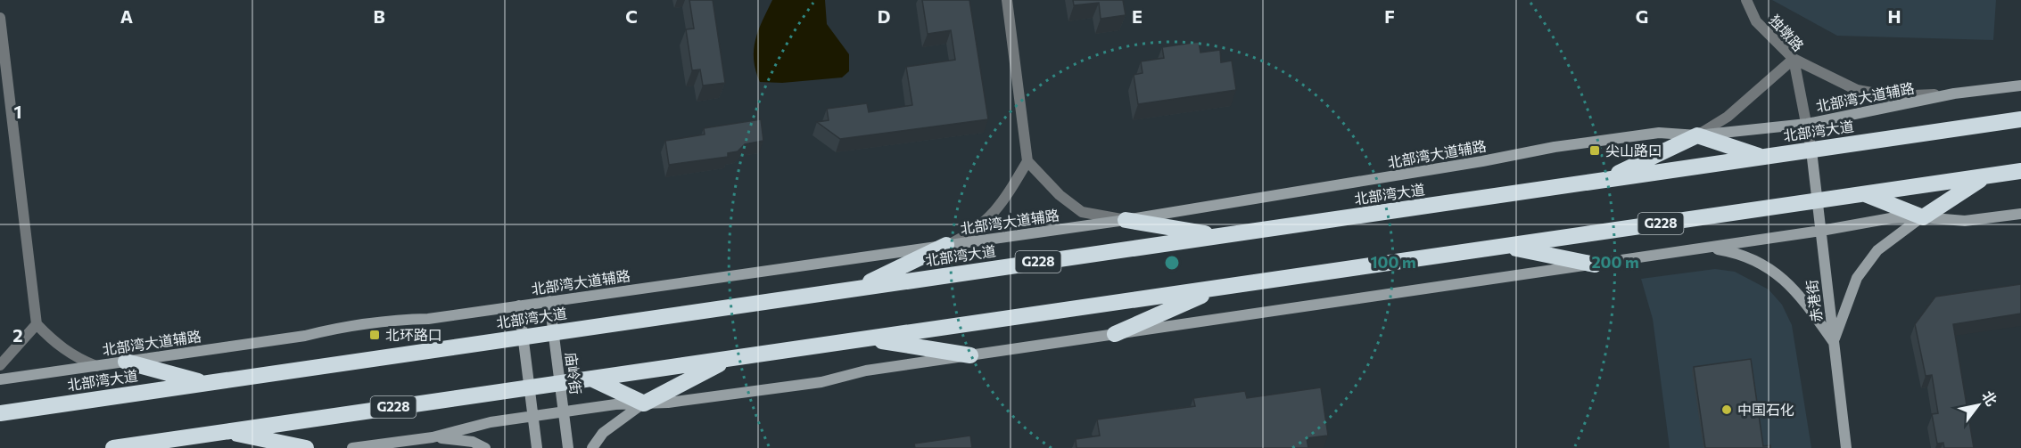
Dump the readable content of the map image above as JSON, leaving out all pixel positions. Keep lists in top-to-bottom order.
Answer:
{
  "streets": {
    "highway": ["北部湾大道", "G228"],
    "main road": ["北部湾大道辅路", "赤港街", "庙岭街"],
    "street": ["独墩路"]
  },
  "crossings": [
    ["独墩路", "北部湾大道辅路"],
    ["独墩路", "北部湾大道"],
    ["独墩路", "赤港街"],
    ["北部湾大道辅路", "庙岭街"],
    ["北部湾大道", "赤港街"],
    ["北部湾大道", "庙岭街"],
    ["G228", "赤港街"],
    ["G228", "庙岭街"]
  ],
  "places": {
    "transit": ["尖山路口", "北环路口"],
    "other": ["中国石化"]
  },
  "north": "top right",
  "grid": {
    "columns": [
      "A",
      "B",
      "C",
      "D",
      "E",
      "F",
      "G",
      "H"
    ],
    "rows": ["1", "2"]
  },
  "rings": ["100 m", "200 m"]
}
